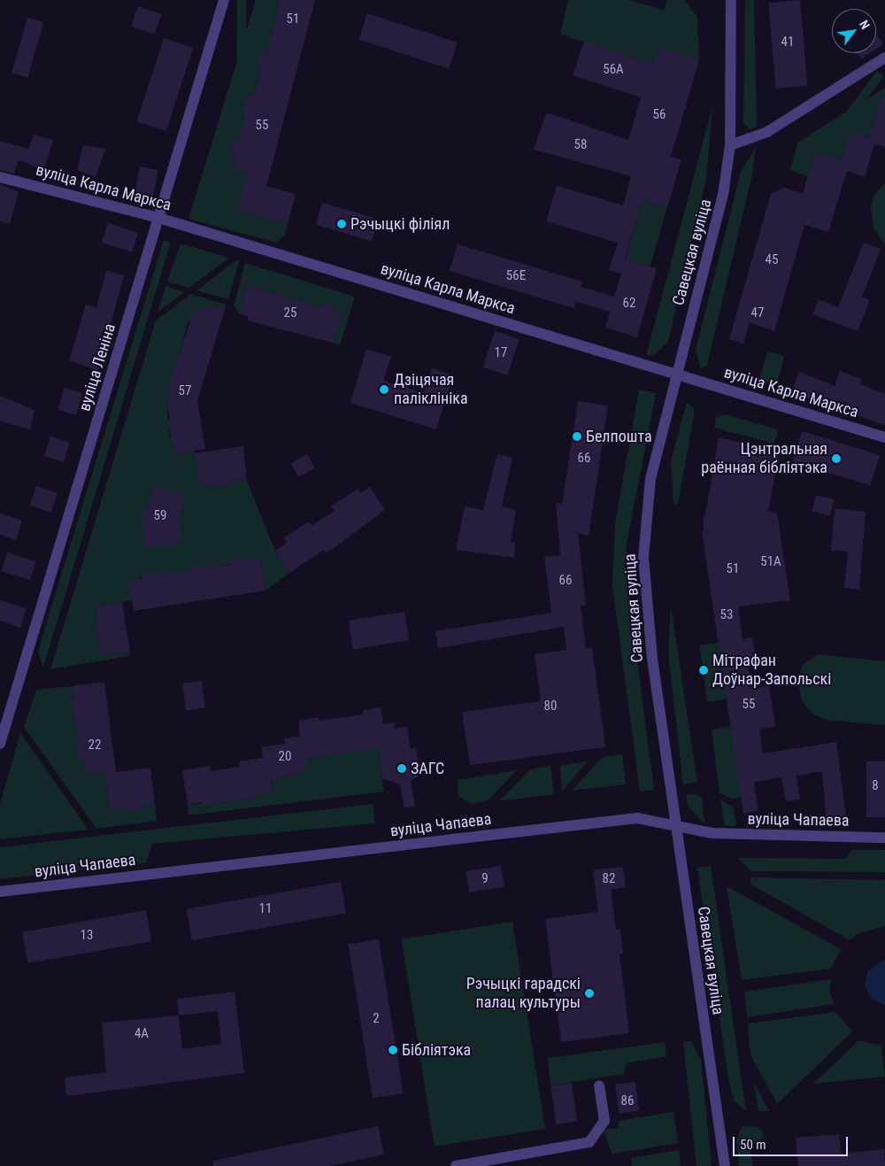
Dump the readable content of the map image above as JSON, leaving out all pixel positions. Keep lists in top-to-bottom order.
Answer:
{
  "streets": {
    "street": [
      "вуліца Карла Маркса",
      "Савецкая вуліца",
      "вуліца Леніна",
      "вуліца Чапаева"
    ]
  },
  "crossings": [
    ["вуліца Карла Маркса", "Савецкая вуліца"],
    ["вуліца Карла Маркса", "вуліца Леніна"],
    ["Савецкая вуліца", "вуліца Чапаева"]
  ],
  "places": [
    "Рэчыцкі філіял",
    "Дзіцячая паліклініка",
    "Белпошта",
    "Цэнтральная раённая бібліятэка",
    "Мітрафан Доўнар-Запольскі",
    "ЗАГС",
    "Рэчыцкі гарадскі палац культуры",
    "Бібліятэка"
  ],
  "house_numbers": [
    "51",
    "41",
    "56А",
    "56",
    "55",
    "58",
    "45",
    "56Е",
    "62",
    "25",
    "47",
    "17",
    "57",
    "66",
    "59",
    "51А",
    "51",
    "66",
    "53",
    "55",
    "80",
    "22",
    "20",
    "8",
    "9",
    "82",
    "11",
    "13",
    "2",
    "4А",
    "86"
  ],
  "scale_bar": "50 m",
  "north": "top right"
}
